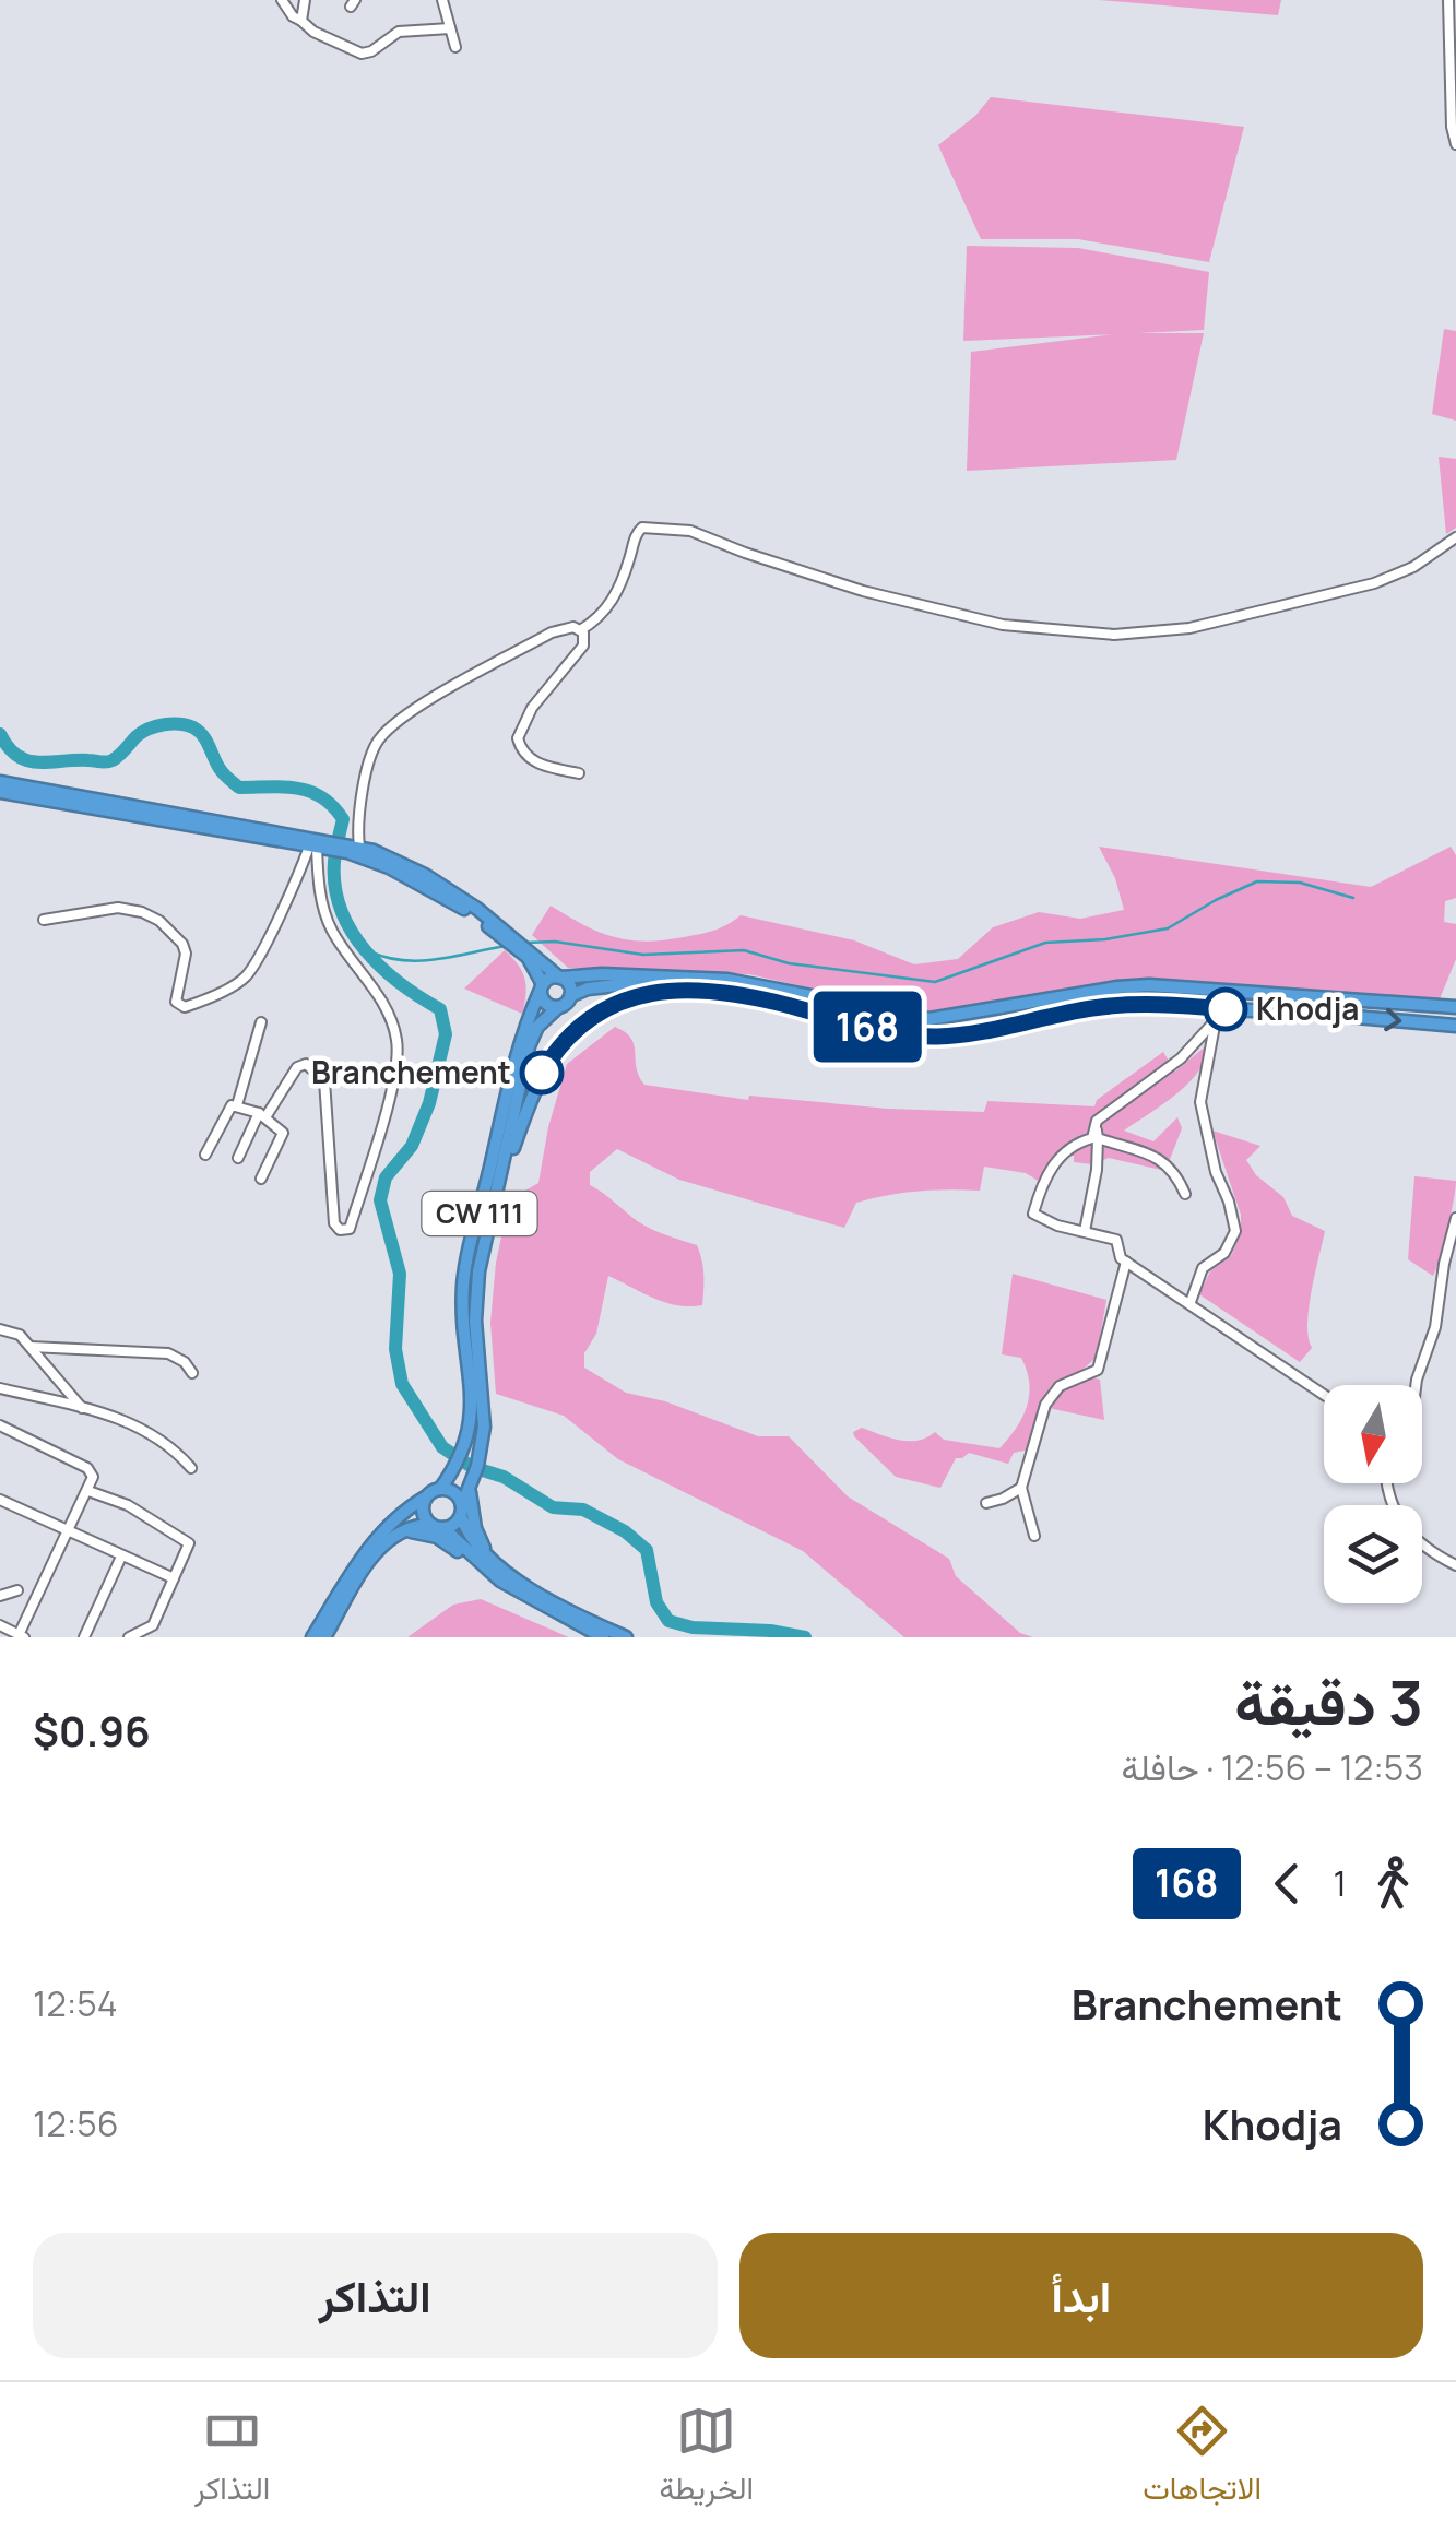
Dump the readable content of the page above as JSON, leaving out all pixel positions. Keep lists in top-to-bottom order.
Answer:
{
  "streets": {
    "highway": ["CW 111"]
  },
  "places": ["Khodja", "Branchement"],
  "lines": ["bus line 168"],
  "north": "bottom",
  "page": {
    "on_map": "168",
    "heading": ["3 دقيقة", "12:53 – 12:56 · حافلة", "$0.96"],
    "legs": ["1", "168"],
    "list": [
      {
        "name": "Branchement",
        "value": "12:54"
      },
      {
        "name": "Khodja",
        "value": "12:56"
      }
    ],
    "buttons": ["ابدأ", "التذاكر"],
    "tabs": ["الاتجاهات", "الخريطة", "التذاكر"]
  }
}
